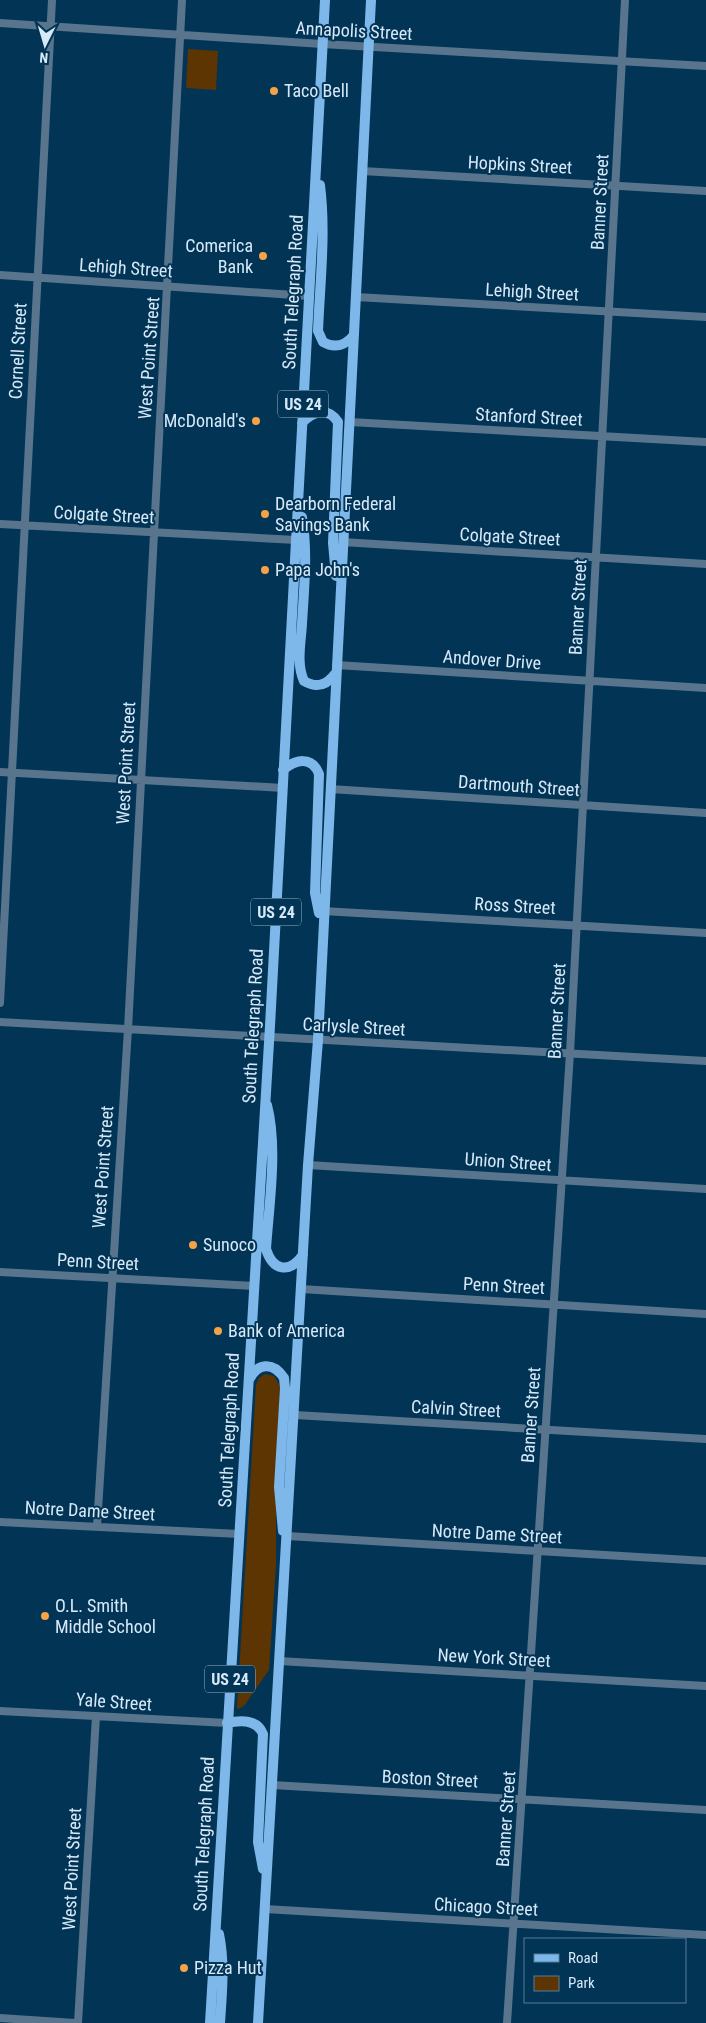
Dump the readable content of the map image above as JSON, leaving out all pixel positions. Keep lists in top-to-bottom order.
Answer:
{
  "streets": {
    "main road": ["South Telegraph Road", "US 24"],
    "street": [
      "Annapolis Street",
      "Hopkins Street",
      "Banner Street",
      "Lehigh Street",
      "Cornell Street",
      "West Point Street",
      "Stanford Street",
      "Colgate Street",
      "Andover Drive",
      "Dartmouth Street",
      "Ross Street",
      "Carlysle Street",
      "Union Street",
      "Penn Street",
      "Calvin Street",
      "Notre Dame Street",
      "New York Street",
      "Yale Street",
      "Boston Street",
      "Chicago Street"
    ]
  },
  "crossings": [
    ["Annapolis Street", "Banner Street"],
    ["Annapolis Street", "South Telegraph Road"],
    ["Annapolis Street", "Cornell Street"],
    ["Annapolis Street", "West Point Street"],
    ["Annapolis Street", "US 24"],
    ["Hopkins Street", "Banner Street"],
    ["Hopkins Street", "US 24"],
    ["Banner Street", "Lehigh Street"],
    ["Banner Street", "Stanford Street"],
    ["Banner Street", "Colgate Street"],
    ["Banner Street", "Andover Drive"],
    ["Banner Street", "Dartmouth Street"],
    ["Banner Street", "Ross Street"],
    ["Banner Street", "Carlysle Street"],
    ["Banner Street", "Union Street"],
    ["Banner Street", "Penn Street"],
    ["Banner Street", "Calvin Street"],
    ["Banner Street", "Notre Dame Street"],
    ["Banner Street", "New York Street"],
    ["Banner Street", "Boston Street"],
    ["Banner Street", "Chicago Street"],
    ["Lehigh Street", "South Telegraph Road"],
    ["Lehigh Street", "Cornell Street"],
    ["Lehigh Street", "West Point Street"],
    ["Lehigh Street", "US 24"],
    ["South Telegraph Road", "Colgate Street"],
    ["South Telegraph Road", "Carlysle Street"],
    ["South Telegraph Road", "Penn Street"],
    ["South Telegraph Road", "Notre Dame Street"],
    ["South Telegraph Road", "Yale Street"],
    ["Cornell Street", "Colgate Street"],
    ["West Point Street", "Colgate Street"],
    ["West Point Street", "Carlysle Street"],
    ["West Point Street", "Penn Street"],
    ["West Point Street", "Notre Dame Street"],
    ["West Point Street", "Yale Street"],
    ["US 24", "Stanford Street"],
    ["US 24", "Colgate Street"],
    ["US 24", "Andover Drive"],
    ["US 24", "Dartmouth Street"],
    ["US 24", "Ross Street"],
    ["US 24", "Carlysle Street"],
    ["US 24", "Union Street"],
    ["US 24", "Penn Street"],
    ["US 24", "Calvin Street"],
    ["US 24", "Notre Dame Street"],
    ["US 24", "New York Street"],
    ["US 24", "Boston Street"],
    ["US 24", "Chicago Street"]
  ],
  "places": [
    "Taco Bell",
    "Comerica Bank",
    "McDonald's",
    "Dearborn Federal Savings Bank",
    "Papa John's",
    "Sunoco",
    "Bank of America",
    "O.L. Smith Middle School",
    "Pizza Hut"
  ],
  "legend": ["Road", "Park"],
  "north": "bottom"
}
